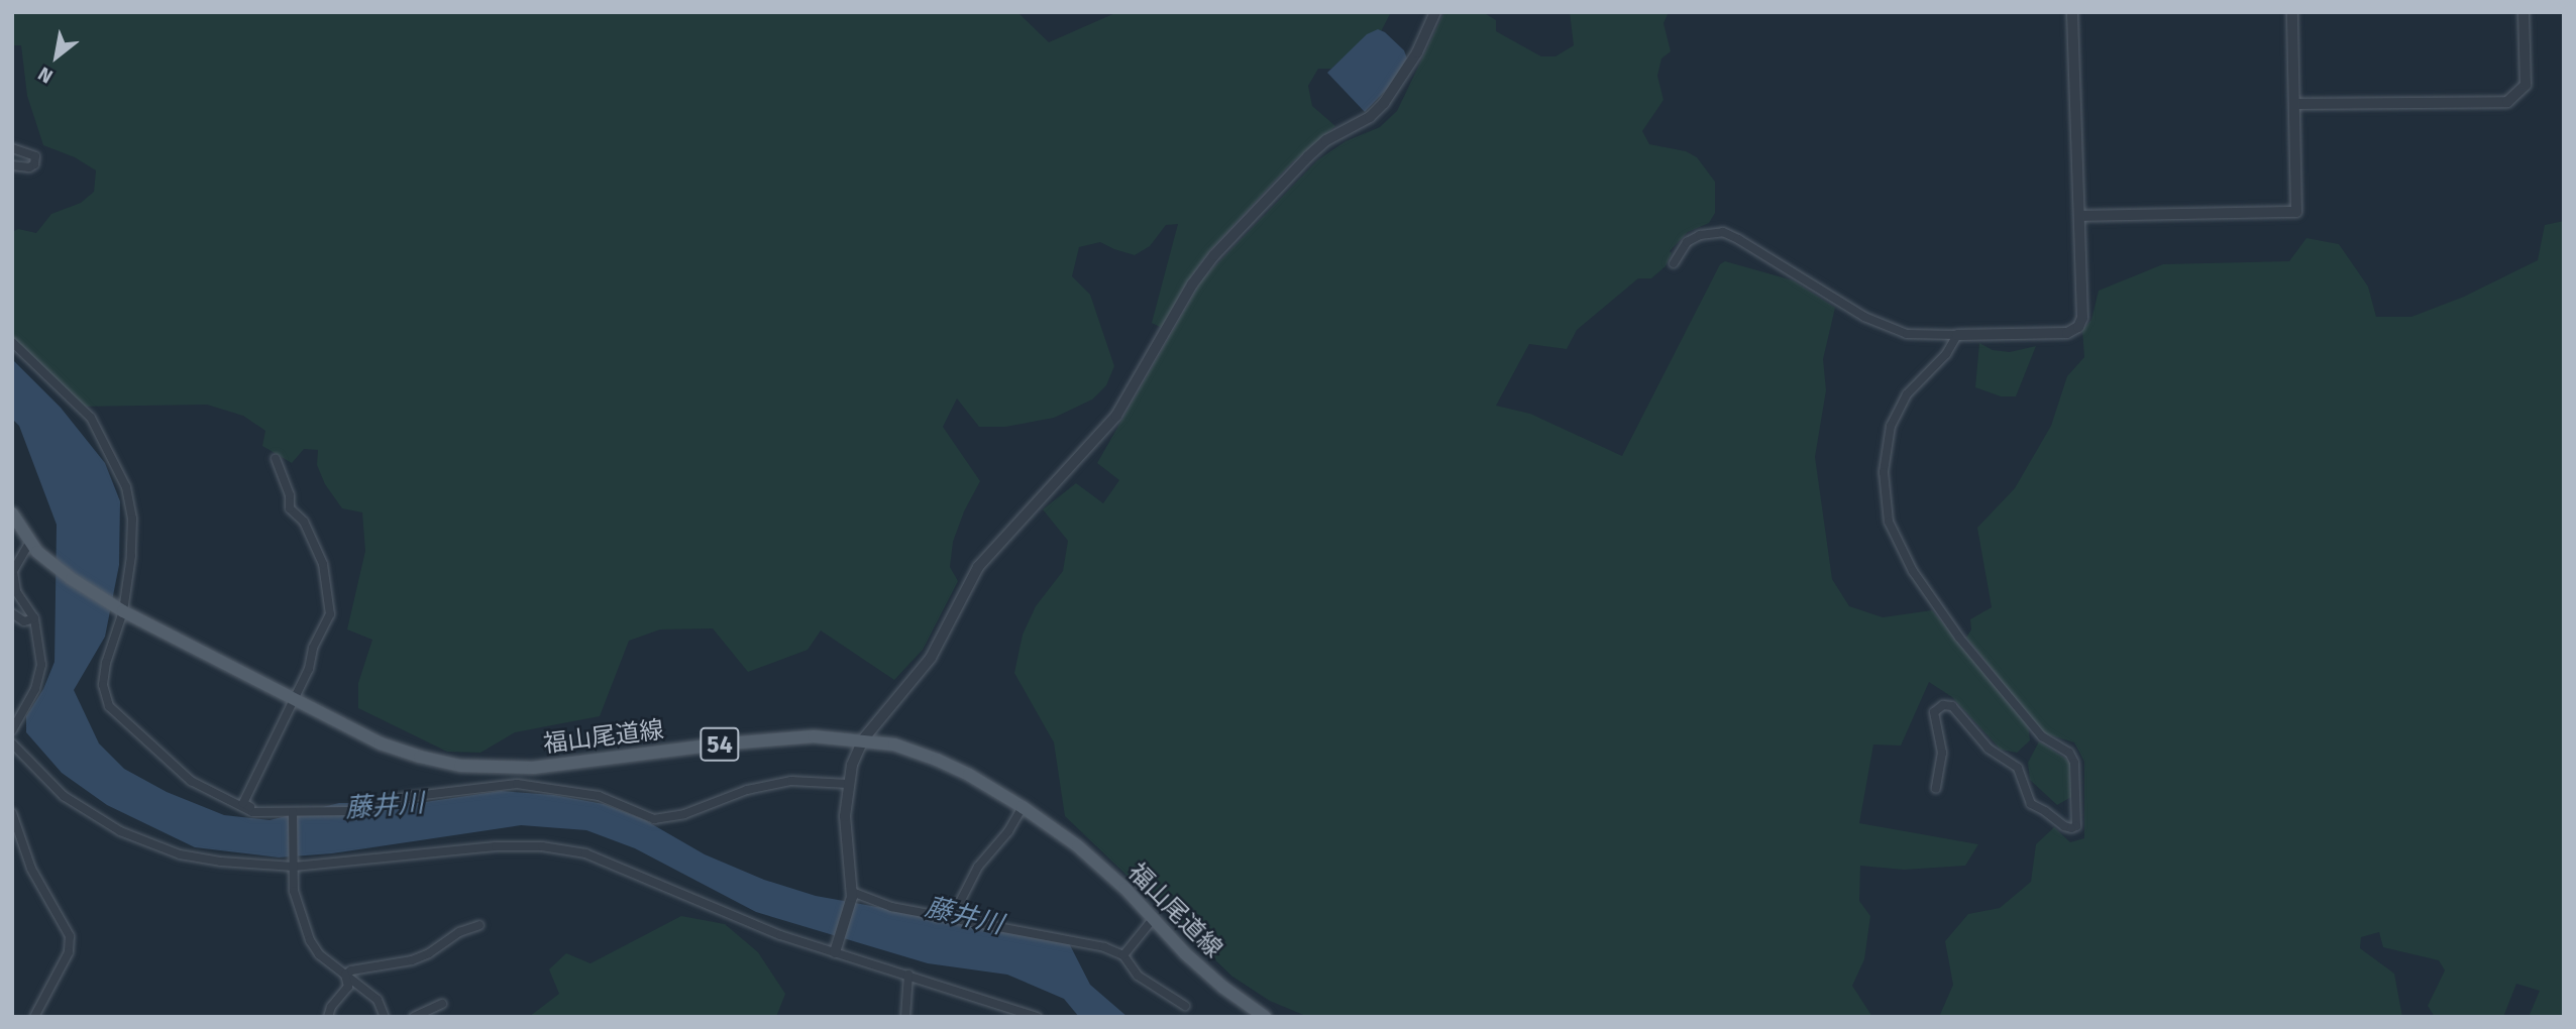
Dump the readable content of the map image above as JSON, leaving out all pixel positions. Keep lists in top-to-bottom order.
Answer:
{
  "streets": {
    "main road": ["福山尾道線", "54"]
  },
  "water": ["藤井川"],
  "north": "bottom left"
}
